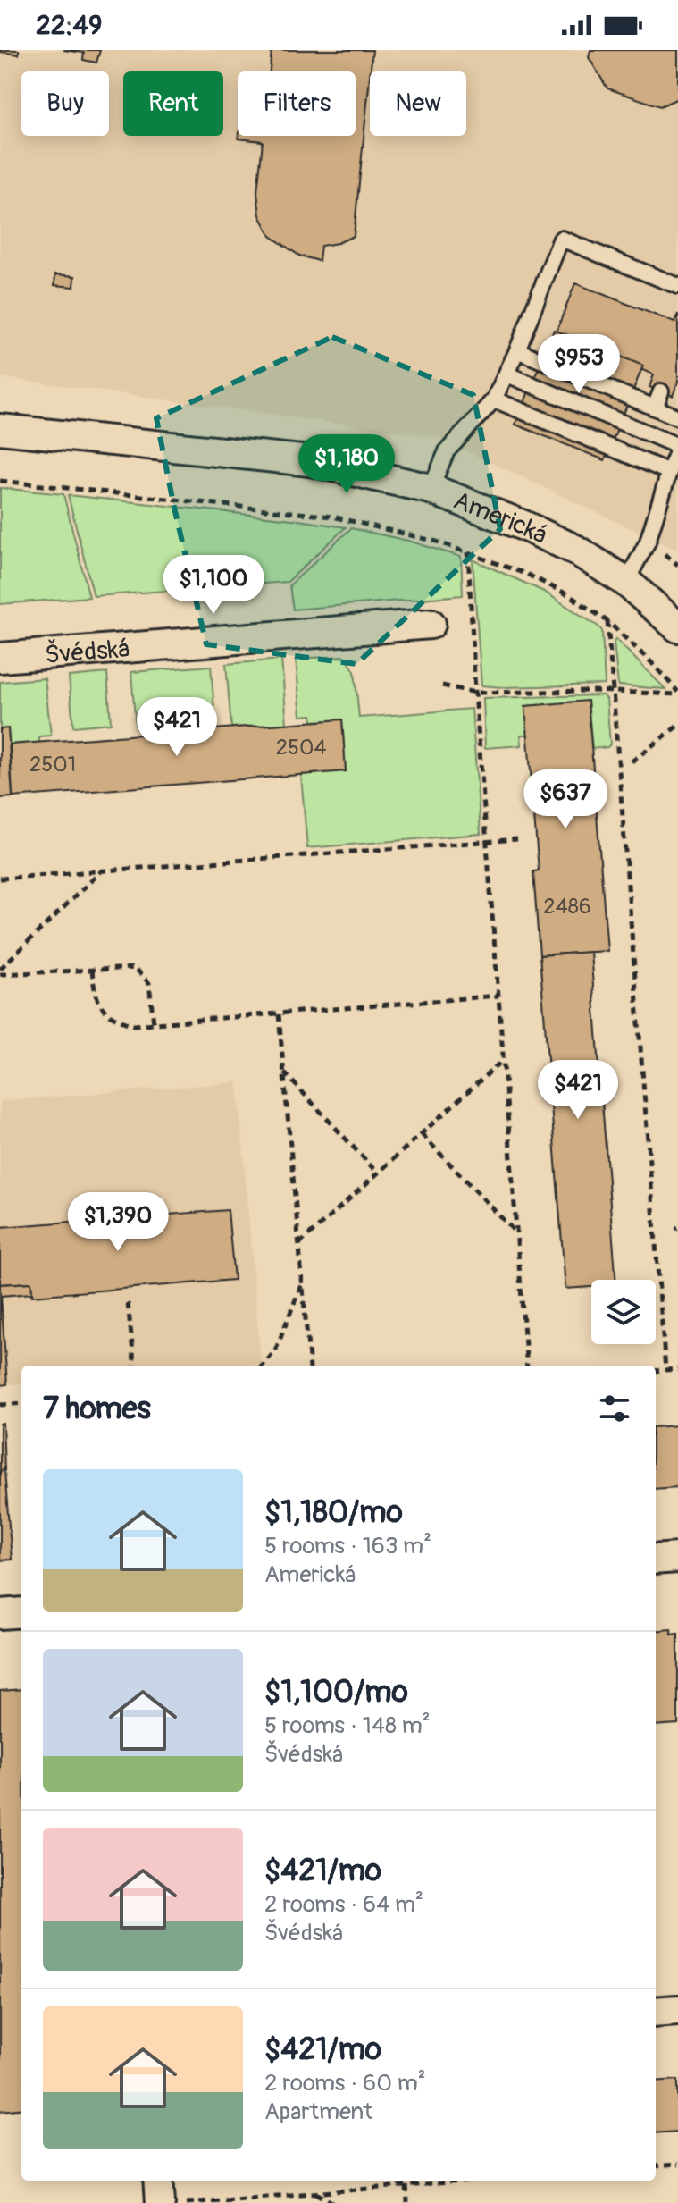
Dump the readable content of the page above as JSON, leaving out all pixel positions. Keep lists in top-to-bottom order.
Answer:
{
  "streets": {
    "street": ["Americká", "Švédská"]
  },
  "house_numbers": ["2504", "2501", "2486"],
  "page": {
    "status": "22:49",
    "chip": [
      "Buy",
      "Rent",
      "Filters",
      "New"
    ],
    "price": [
      "$953",
      "$1,180",
      "$1,100",
      "$421",
      "$637",
      "$421",
      "$1,390"
    ],
    "heading": "7 homes",
    "list": [
      {
        "name": "$1,180/mo",
        "note": "5 rooms · 163 m² · Americká"
      },
      {
        "name": "$1,100/mo",
        "note": "5 rooms · 148 m² · Švédská"
      },
      {
        "name": "$421/mo",
        "note": "2 rooms · 64 m² · Švédská"
      },
      {
        "name": "$421/mo",
        "note": "2 rooms · 60 m² · Apartment"
      }
    ]
  }
}
